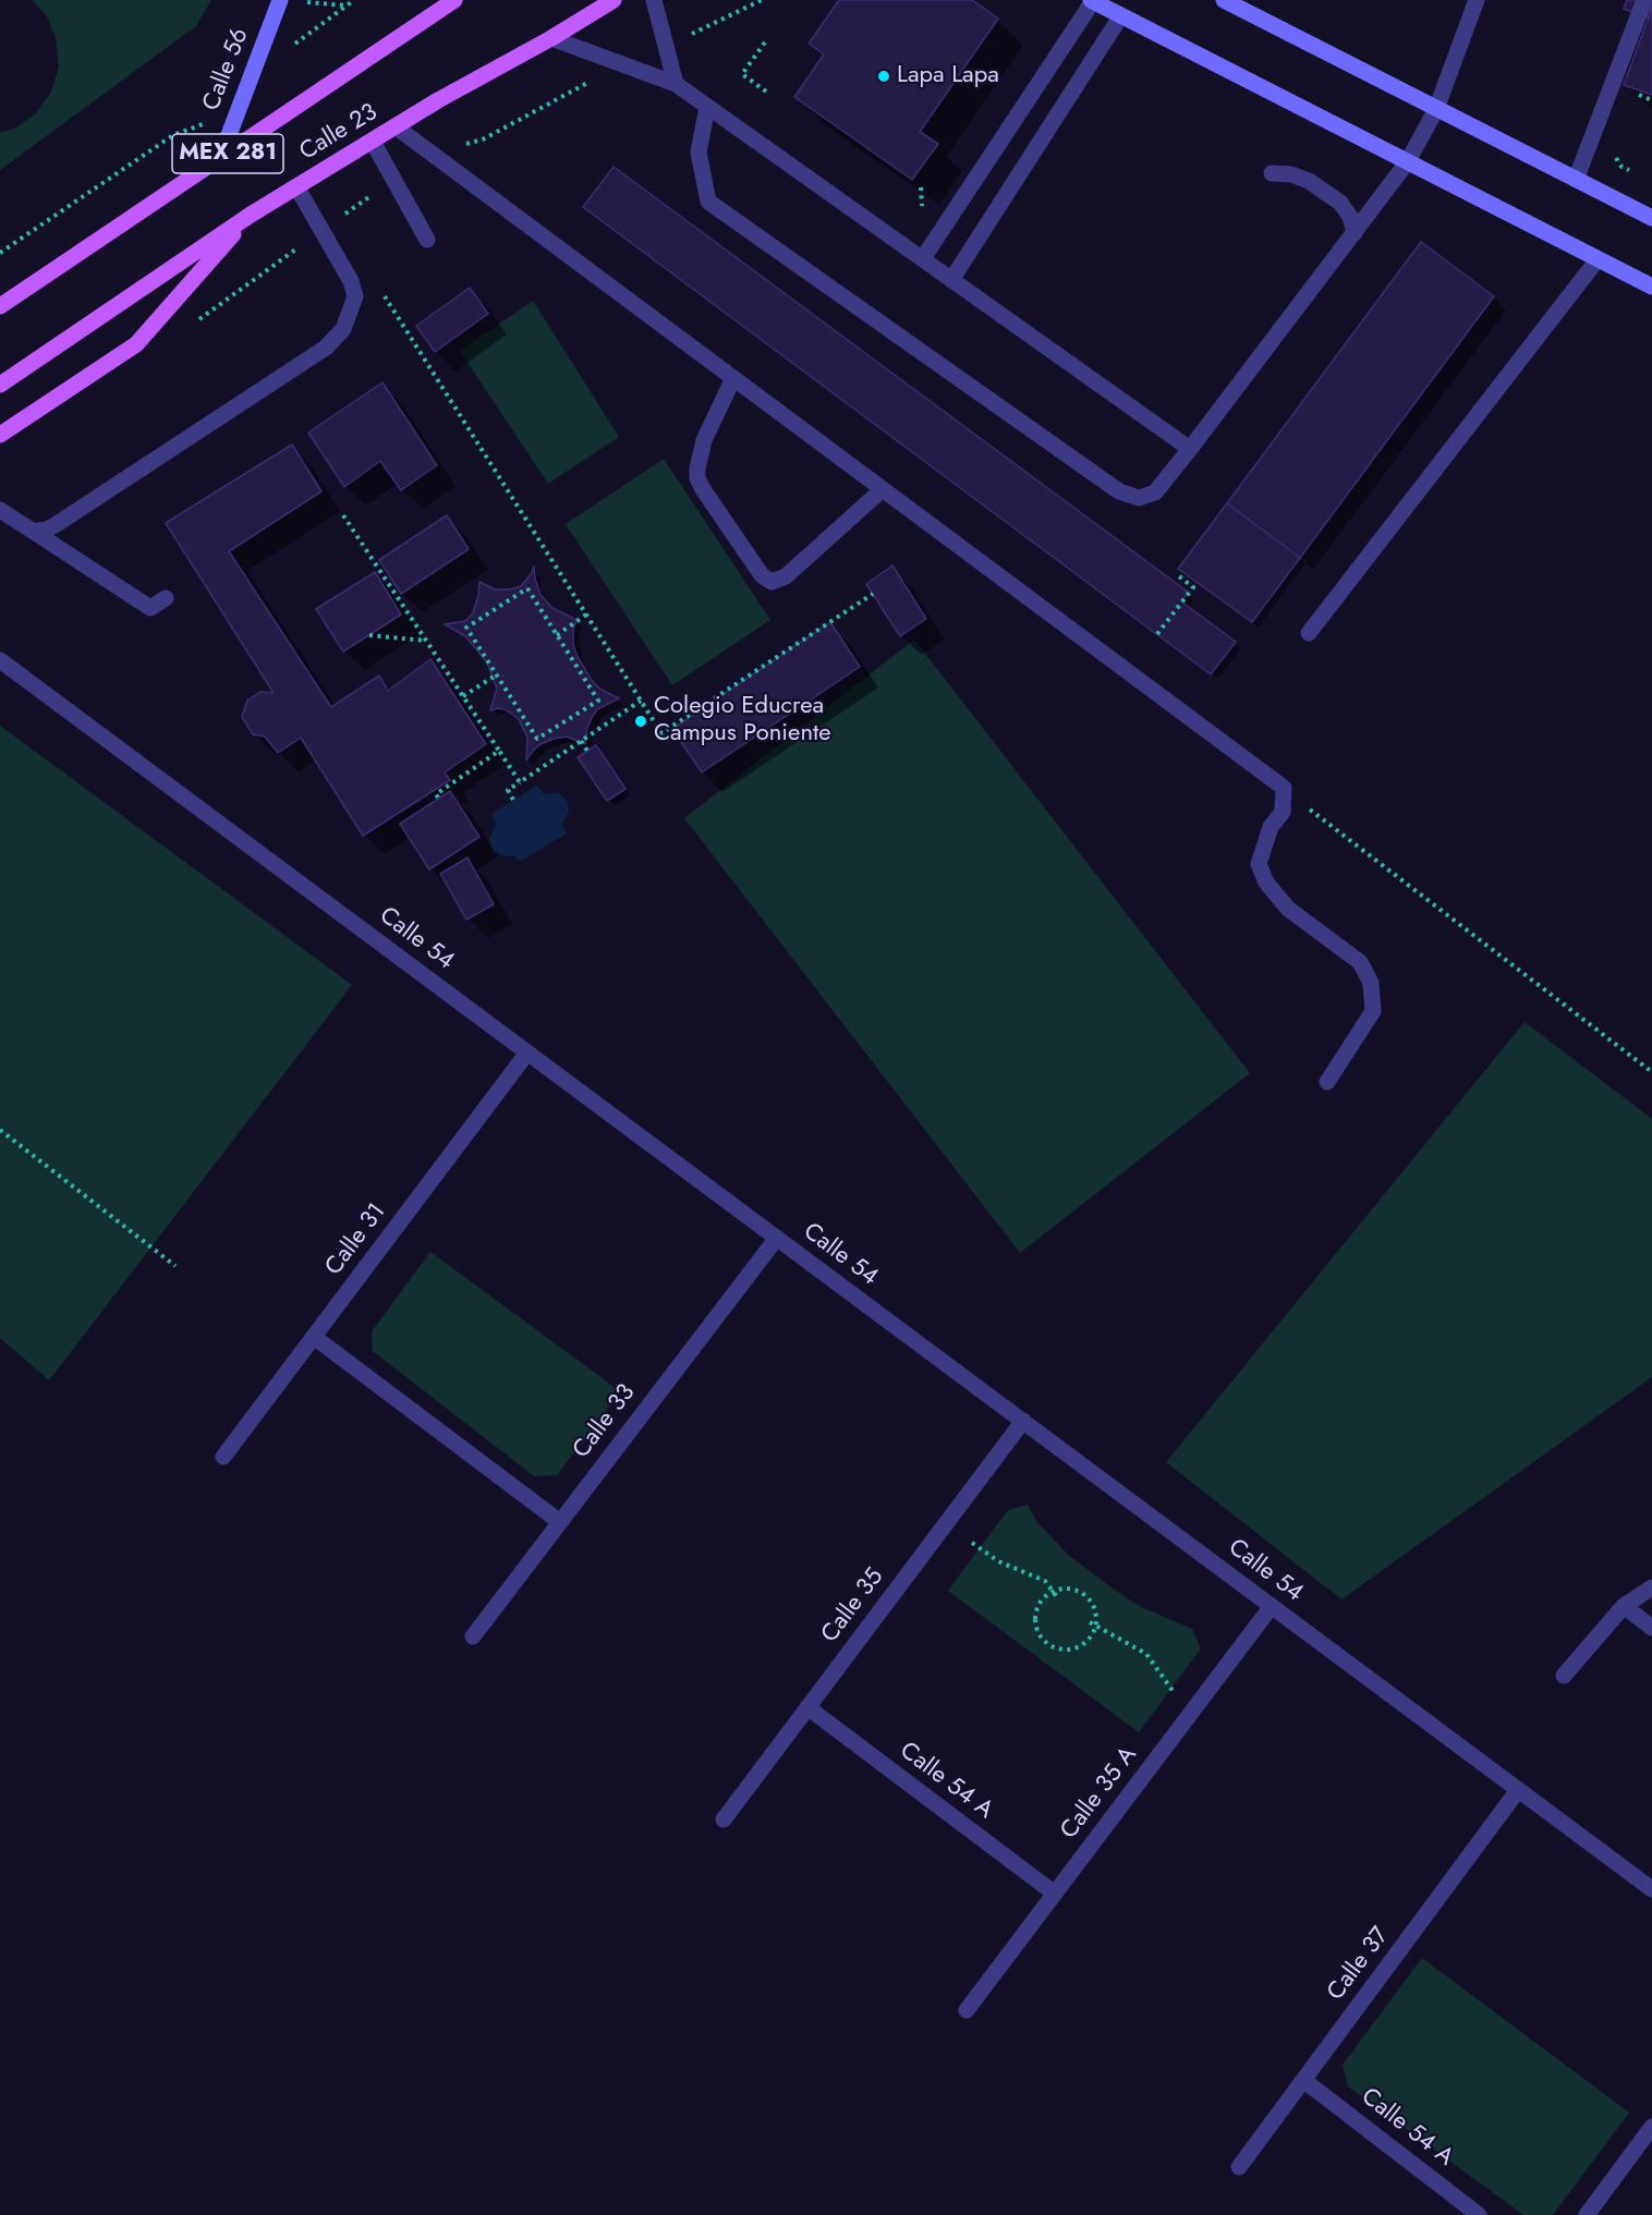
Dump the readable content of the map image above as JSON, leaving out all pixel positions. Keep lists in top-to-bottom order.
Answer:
{
  "streets": {
    "main road": ["Calle 23", "MEX 281"],
    "street": [
      "Calle 56",
      "Calle 54",
      "Calle 31",
      "Calle 33",
      "Calle 35",
      "Calle 54 A",
      "Calle 35 A",
      "Calle 37"
    ]
  },
  "crossings": [
    ["Calle 56", "Calle 23"],
    ["Calle 54", "Calle 31"],
    ["Calle 54", "Calle 33"],
    ["Calle 54", "Calle 35"],
    ["Calle 54", "Calle 35 A"],
    ["Calle 54", "Calle 37"],
    ["Calle 35", "Calle 54 A"],
    ["Calle 54 A", "Calle 35 A"],
    ["Calle 54 A", "Calle 37"]
  ],
  "places": ["Lapa Lapa", "Colegio Educrea Campus Poniente"]
}
